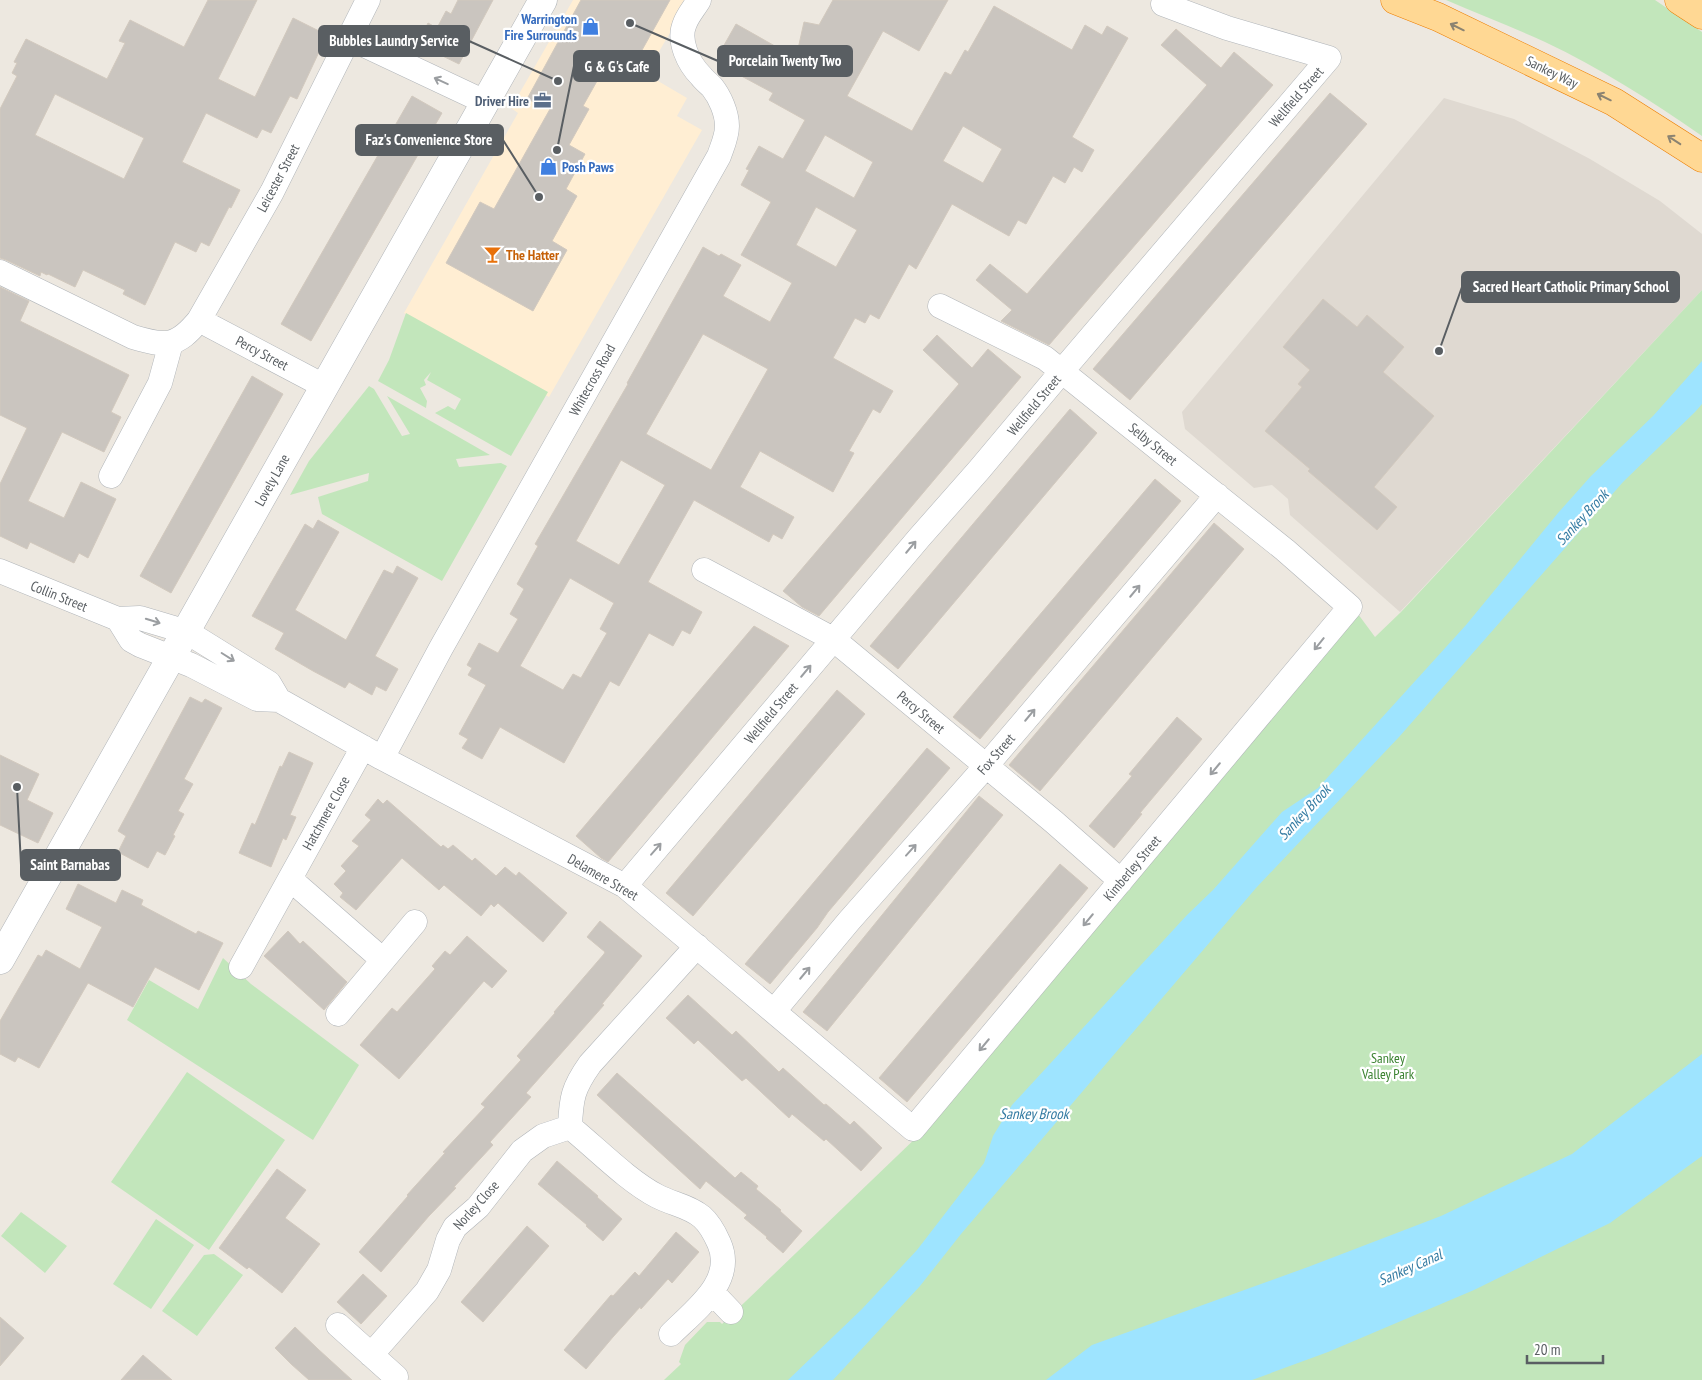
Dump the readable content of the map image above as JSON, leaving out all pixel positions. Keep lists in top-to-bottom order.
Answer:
{
  "streets": {
    "highway": ["Sankey Way"],
    "street": [
      "Wellfield Street",
      "Leicester Street",
      "Percy Street",
      "Whitecross Road",
      "Selby Street",
      "Lovely Lane",
      "Collin Street",
      "Fox Street",
      "Hatchmere Close",
      "Kimberley Street",
      "Delamere Street",
      "Norley Close"
    ]
  },
  "crossings": [
    ["Wellfield Street", "Percy Street"],
    ["Wellfield Street", "Selby Street"],
    ["Wellfield Street", "Delamere Street"],
    ["Leicester Street", "Percy Street"],
    ["Percy Street", "Lovely Lane"],
    ["Percy Street", "Fox Street"],
    ["Percy Street", "Kimberley Street"],
    ["Whitecross Road", "Hatchmere Close"],
    ["Whitecross Road", "Delamere Street"],
    ["Selby Street", "Fox Street"],
    ["Selby Street", "Kimberley Street"],
    ["Lovely Lane", "Collin Street"],
    ["Lovely Lane", "Delamere Street"],
    ["Collin Street", "Delamere Street"],
    ["Fox Street", "Delamere Street"],
    ["Hatchmere Close", "Delamere Street"],
    ["Kimberley Street", "Delamere Street"]
  ],
  "one_way": [
    "Sankey Way",
    "Wellfield Street",
    "Collin Street",
    "Fox Street",
    "Kimberley Street"
  ],
  "water": ["Sankey Brook", "Sankey Canal"],
  "parks": ["Sankey Valley Park"],
  "places": {
    "other": [
      "Porcelain Twenty Two",
      "Bubbles Laundry Service",
      "G & G's Cafe",
      "Faz's Convenience Store",
      "Sacred Heart Catholic Primary School",
      "Saint Barnabas"
    ],
    "shop": ["Warrington Fire Surrounds", "Posh Paws"],
    "office": ["Driver Hire"],
    "bar": ["The Hatter"]
  },
  "scale_bar": "20 m"
}
